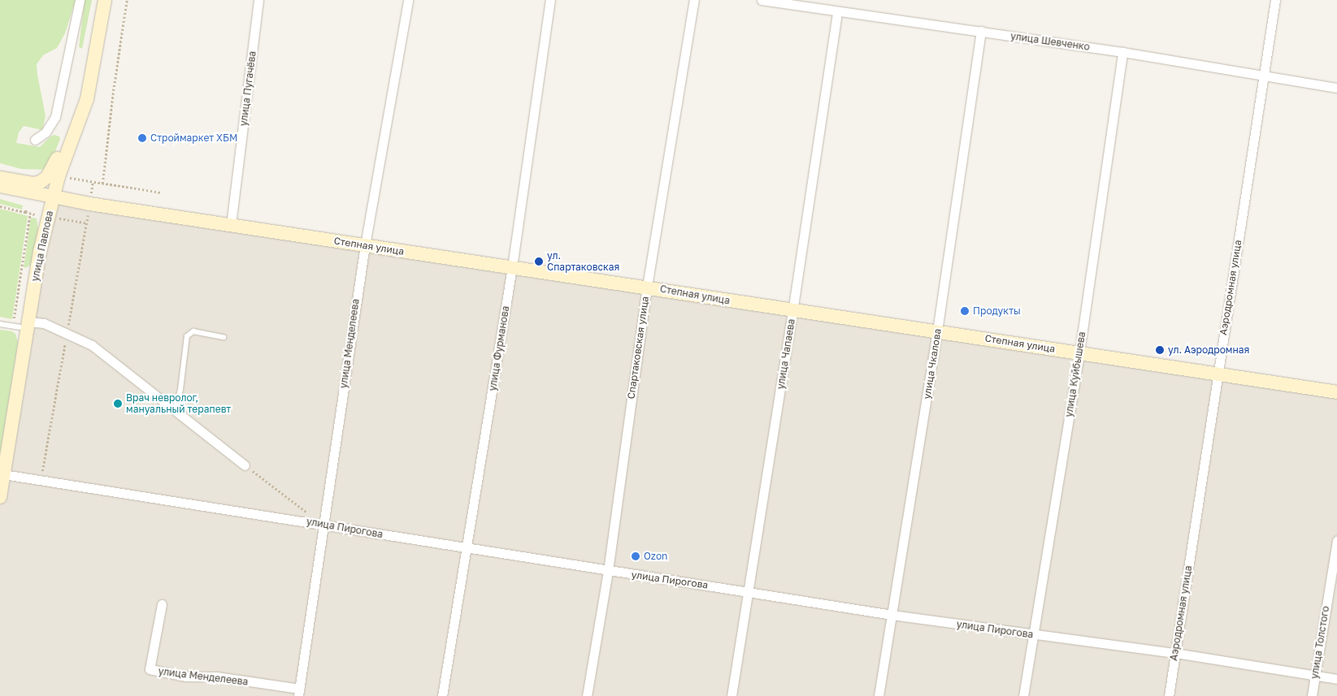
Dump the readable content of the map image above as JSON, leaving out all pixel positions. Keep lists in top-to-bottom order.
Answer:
{
  "streets": {
    "main road": ["улица Павлова", "Степная улица"],
    "street": [
      "улица Шевченко",
      "улица Пугачёва",
      "Аэродромная улица",
      "улица Менделеева",
      "Спартаковская улица",
      "улица Фурманова",
      "улица Чапаева",
      "улица Чкалова",
      "улица Куйбышева",
      "улица Пирогова",
      "улица Толстого"
    ]
  },
  "crossings": [
    ["улица Шевченко", "Аэродромная улица"],
    ["улица Шевченко", "улица Чапаева"],
    ["улица Шевченко", "улица Чкалова"],
    ["улица Шевченко", "улица Куйбышева"],
    ["улица Пугачёва", "Степная улица"],
    ["улица Павлова", "Степная улица"],
    ["улица Павлова", "улица Пирогова"],
    ["Степная улица", "Аэродромная улица"],
    ["Степная улица", "улица Менделеева"],
    ["Степная улица", "Спартаковская улица"],
    ["Степная улица", "улица Фурманова"],
    ["Степная улица", "улица Чапаева"],
    ["Степная улица", "улица Чкалова"],
    ["Степная улица", "улица Куйбышева"],
    ["Аэродромная улица", "улица Пирогова"],
    ["улица Менделеева", "улица Пирогова"],
    ["Спартаковская улица", "улица Пирогова"],
    ["улица Фурманова", "улица Пирогова"],
    ["улица Чапаева", "улица Пирогова"],
    ["улица Чкалова", "улица Пирогова"],
    ["улица Куйбышева", "улица Пирогова"],
    ["улица Пирогова", "улица Толстого"]
  ],
  "places": [
    "Строймаркет ХБМ",
    "ул. Спартаковская",
    "Продукты",
    "ул. Аэродромная",
    "Врач невролог, мануальный терапевт",
    "Ozon"
  ]
}
